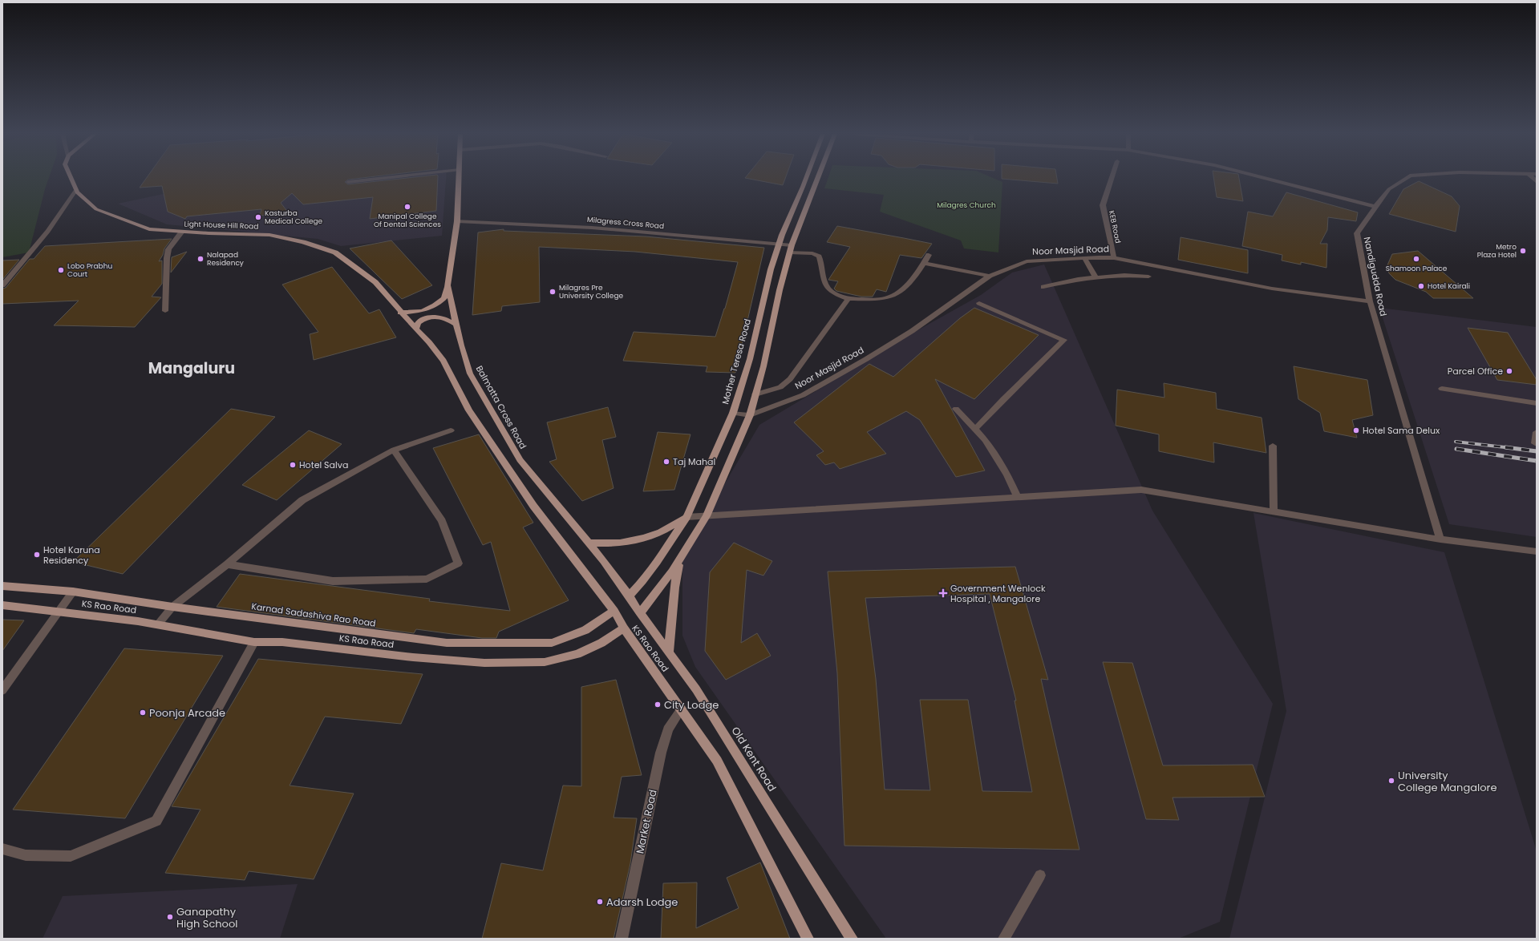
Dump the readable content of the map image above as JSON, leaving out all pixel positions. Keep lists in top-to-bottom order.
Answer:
{
  "streets": {
    "main road": [
      "Light House Hill Road",
      "Mother Teresa Road",
      "Balmatta Cross Road",
      "KS Rao Road",
      "Karnad Sadashiva Rao Road",
      "Old Kent Road"
    ],
    "street": [
      "Milagress Cross Road",
      "KEB Road",
      "Noor Masjid Road",
      "Nandigudda Road",
      "Market Road"
    ]
  },
  "crossings": [
    ["Milagress Cross Road", "Mother Teresa Road"],
    ["Milagress Cross Road", "Balmatta Cross Road"],
    ["Light House Hill Road", "KS Rao Road"],
    ["Light House Hill Road", "Karnad Sadashiva Rao Road"],
    ["KEB Road", "Noor Masjid Road"],
    ["Noor Masjid Road", "Nandigudda Road"],
    ["Noor Masjid Road", "Mother Teresa Road"],
    ["Mother Teresa Road", "Balmatta Cross Road"],
    ["Mother Teresa Road", "Old Kent Road"],
    ["Balmatta Cross Road", "Old Kent Road"],
    ["KS Rao Road", "Market Road"]
  ],
  "districts": ["Mangaluru"],
  "parks": ["Milagres Church"],
  "places": {
    "other": [
      "Manipal College Of Dental Sciences",
      "Kasturba Medical College",
      "Metro Plaza Hotel",
      "Nalapad Residency",
      "Shamoon Palace",
      "Lobo Prabhu Court",
      "Hotel Kairali",
      "Milagres Pre University College",
      "Parcel Office",
      "Hotel Sama Delux",
      "Taj Mahal",
      "Hotel Salva",
      "Hotel Karuna Residency",
      "City Lodge",
      "Poonja Arcade",
      "University College Mangalore",
      "Adarsh Lodge",
      "Ganapathy High School"
    ],
    "health": ["Government Wenlock Hospital , Mangalore"]
  }
}
